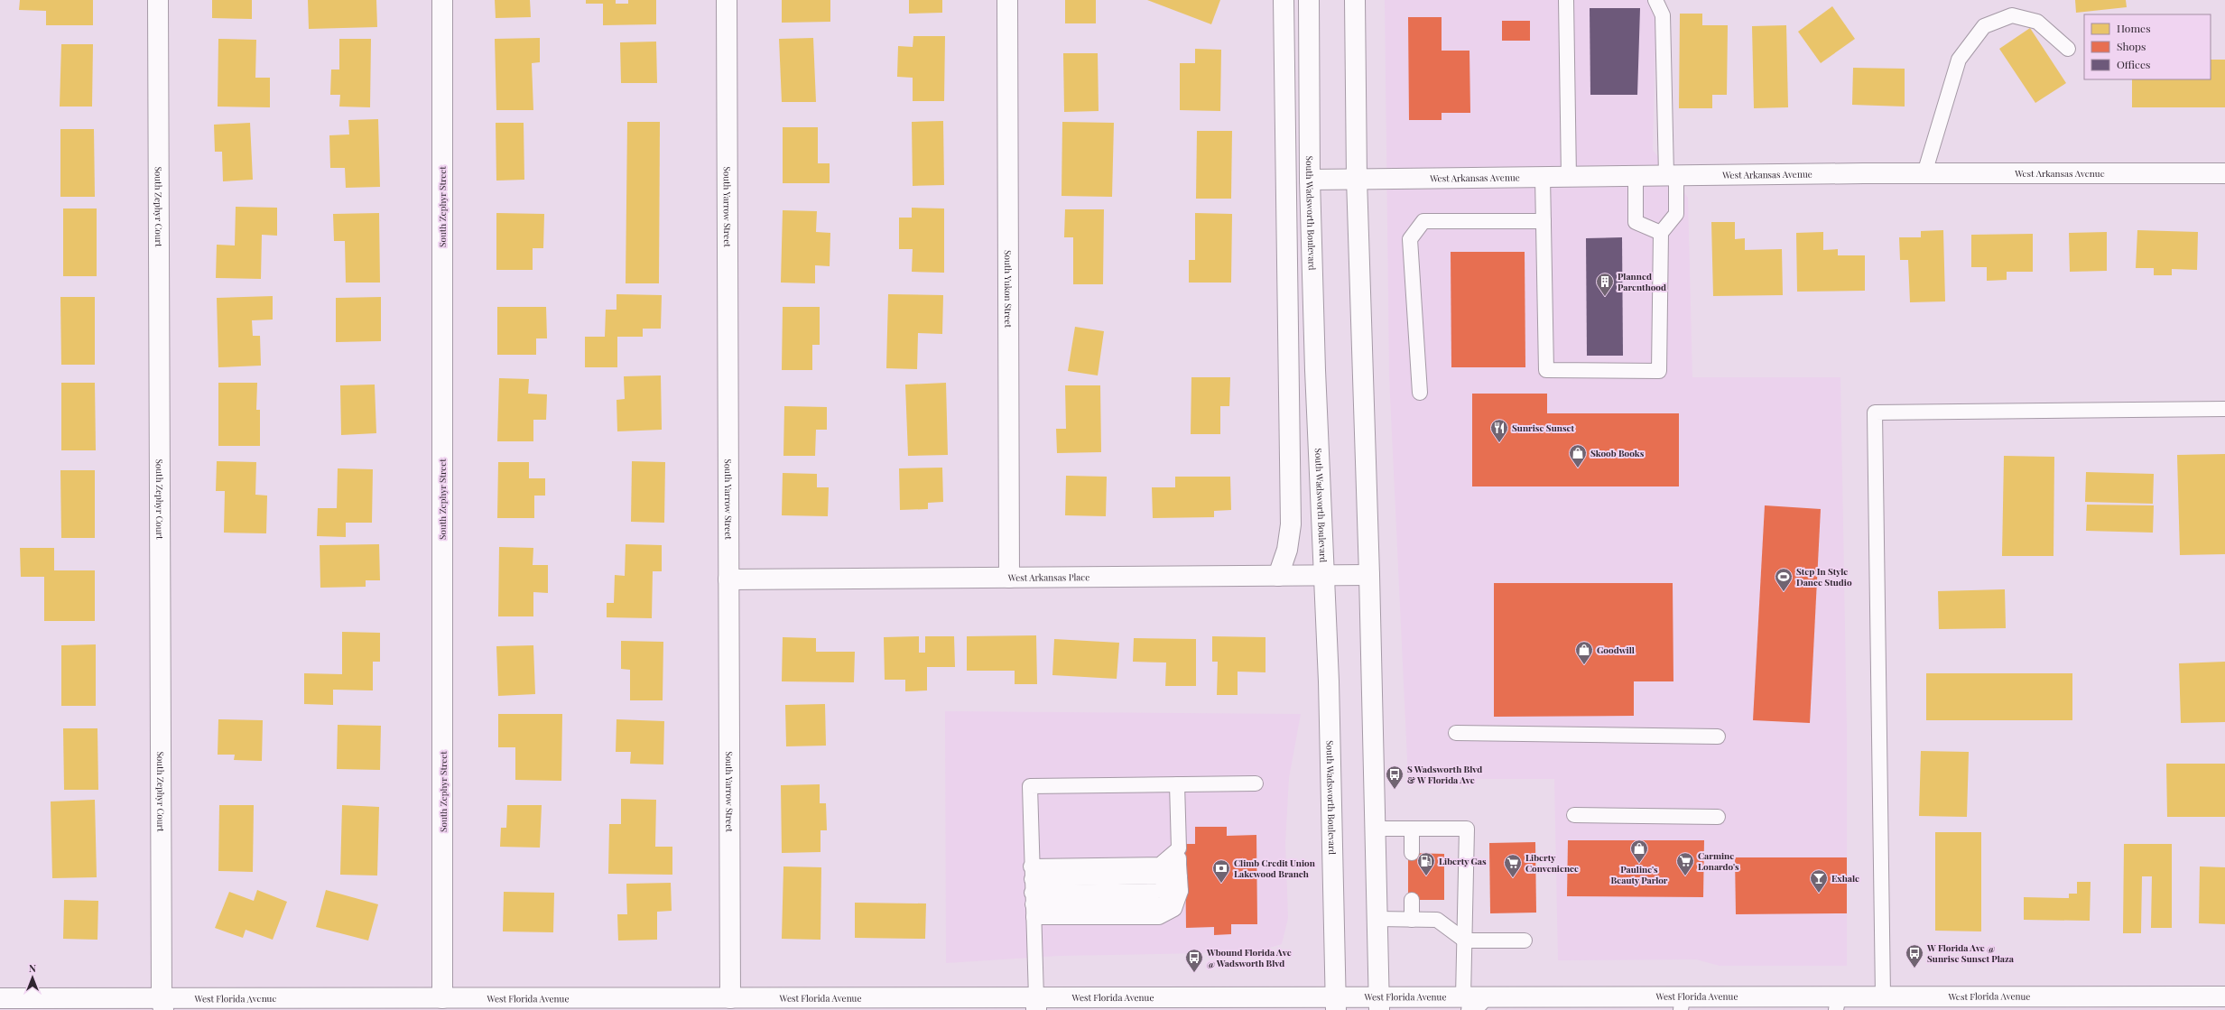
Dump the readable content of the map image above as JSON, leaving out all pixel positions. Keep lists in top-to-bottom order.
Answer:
{
  "streets": {
    "street": [
      "West Arkansas Avenue",
      "South Zephyr Court",
      "South Zephyr Street",
      "South Yarrow Street",
      "South Wadsworth Boulevard",
      "South Yukon Street",
      "West Arkansas Place",
      "West Florida Avenue"
    ]
  },
  "crossings": [
    ["West Arkansas Avenue", "South Wadsworth Boulevard"],
    ["South Zephyr Court", "West Florida Avenue"],
    ["South Zephyr Street", "West Florida Avenue"],
    ["South Yarrow Street", "West Arkansas Place"],
    ["South Yarrow Street", "West Florida Avenue"],
    ["South Wadsworth Boulevard", "West Arkansas Place"],
    ["South Wadsworth Boulevard", "West Florida Avenue"],
    ["South Yukon Street", "West Arkansas Place"]
  ],
  "places": {
    "building": ["Planned Parenthood"],
    "restaurant": ["Sunrise Sunset"],
    "shop": ["Skoob Books", "Goodwill", "Pauline's Beauty Parlor"],
    "sports": ["Step In Style Dance Studio"],
    "bus stop": ["S Wadsworth Blvd & W Florida Ave", "W Florida Ave @ Sunrise Sunset Plaza", "Wbound Florida Ave @ Wadsworth Blvd"],
    "fuel station": ["Liberty Gas"],
    "supermarket": ["Carmine Lonardo's", "Liberty Convenience"],
    "bank": ["Climb Credit Union Lakewood Branch"],
    "bar": ["Exhale"]
  },
  "legend": ["Homes", "Shops", "Offices"],
  "north": "top"
}
